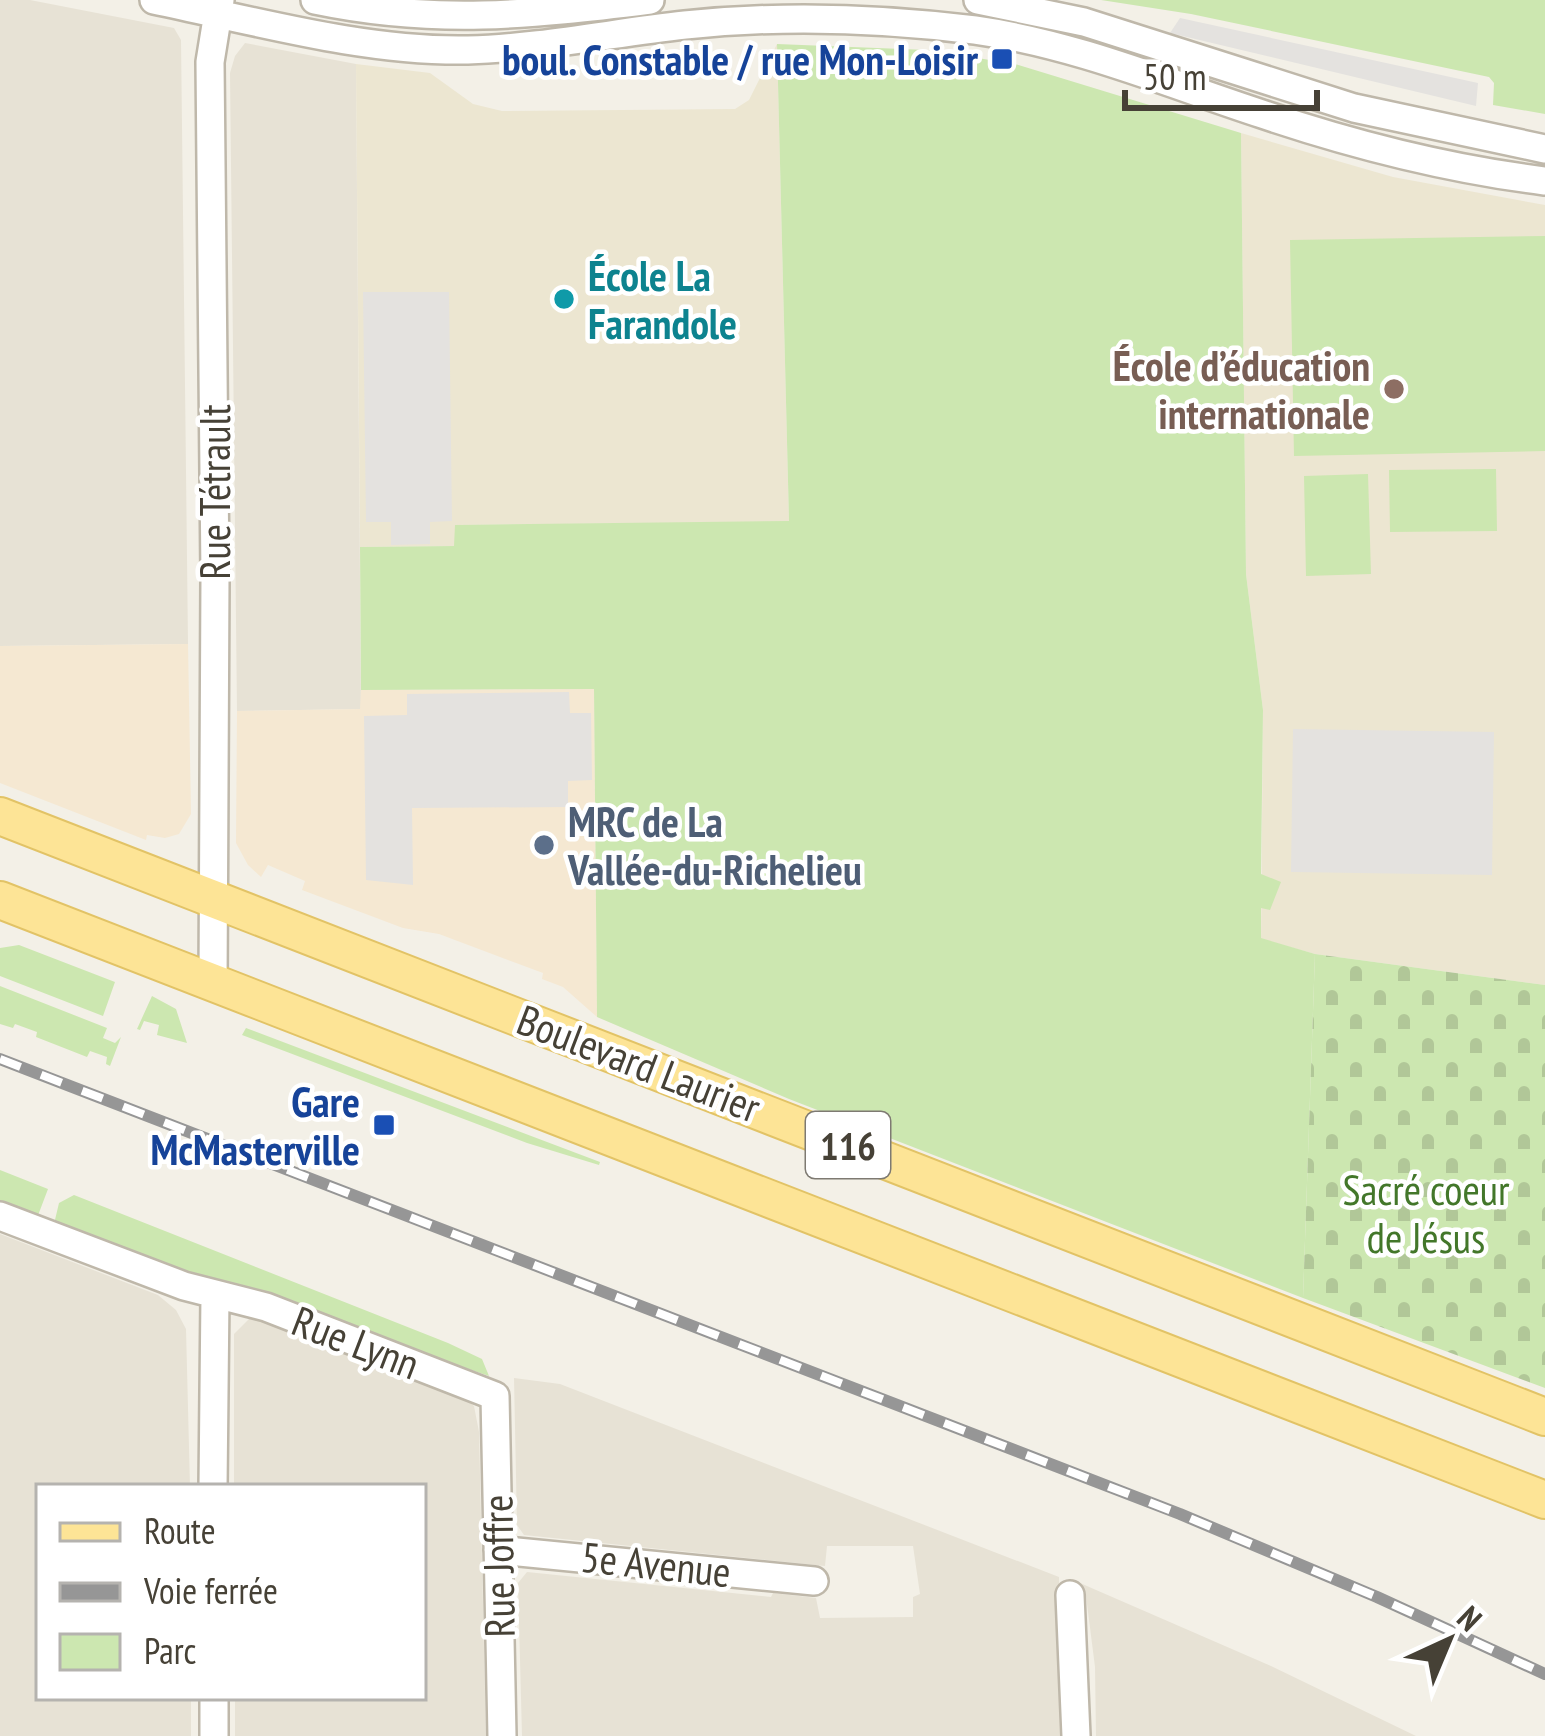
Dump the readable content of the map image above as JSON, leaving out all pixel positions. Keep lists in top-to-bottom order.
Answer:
{
  "streets": {
    "main road": ["Boulevard Laurier", "116"],
    "street": [
      "Rue Tétrault",
      "Rue Lynn",
      "5e Avenue",
      "Rue Joffre"
    ]
  },
  "crossings": [
    ["Rue Tétrault", "Boulevard Laurier"],
    ["Rue Lynn", "Rue Joffre"],
    ["5e Avenue", "Rue Joffre"]
  ],
  "parks": ["Sacré coeur de Jésus"],
  "places": {
    "transit": ["boul. Constable / rue Mon-Loisir", "Gare McMasterville"],
    "other": ["École La Farandole", "École d’éducation internationale", "MRC de La Vallée-du-Richelieu"]
  },
  "legend": ["Route", "Voie ferrée", "Parc"],
  "scale_bar": "50 m",
  "north": "top right"
}
